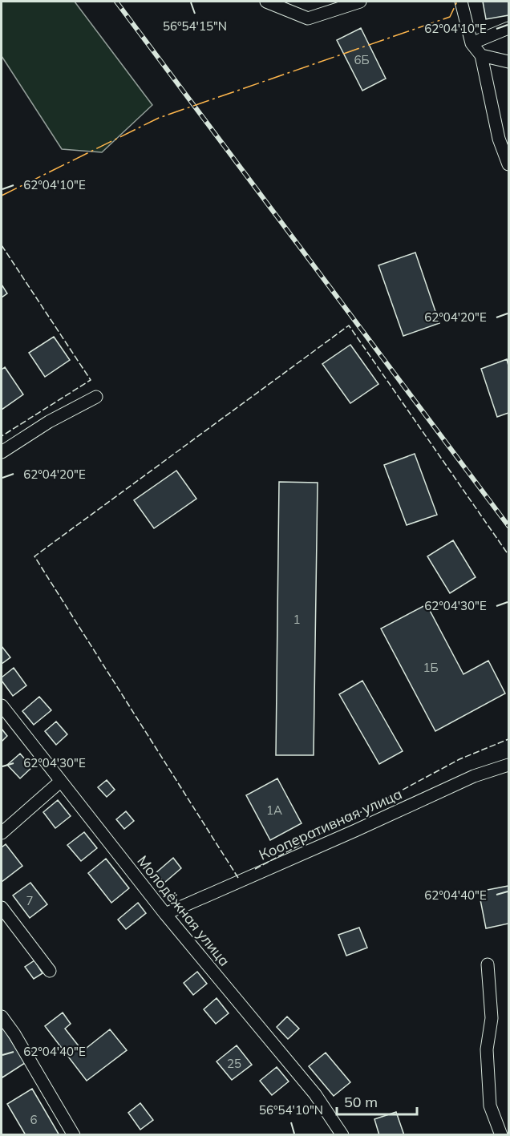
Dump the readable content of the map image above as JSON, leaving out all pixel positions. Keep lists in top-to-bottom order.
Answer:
{
  "streets": {
    "street": ["Кооперативная улица", "Молодёжная улица"]
  },
  "crossings": [
    ["Кооперативная улица", "Молодёжная улица"]
  ],
  "house_numbers": [
    "6Б",
    "1",
    "1Б",
    "1А",
    "7",
    "25",
    "6"
  ],
  "scale_bar": "50 m",
  "coordinates": [
    "56°54'15\"N",
    "62°04'10\"E",
    "62°04'20\"E",
    "62°04'30\"E",
    "62°04'40\"E",
    "56°54'10\"N"
  ]
}
